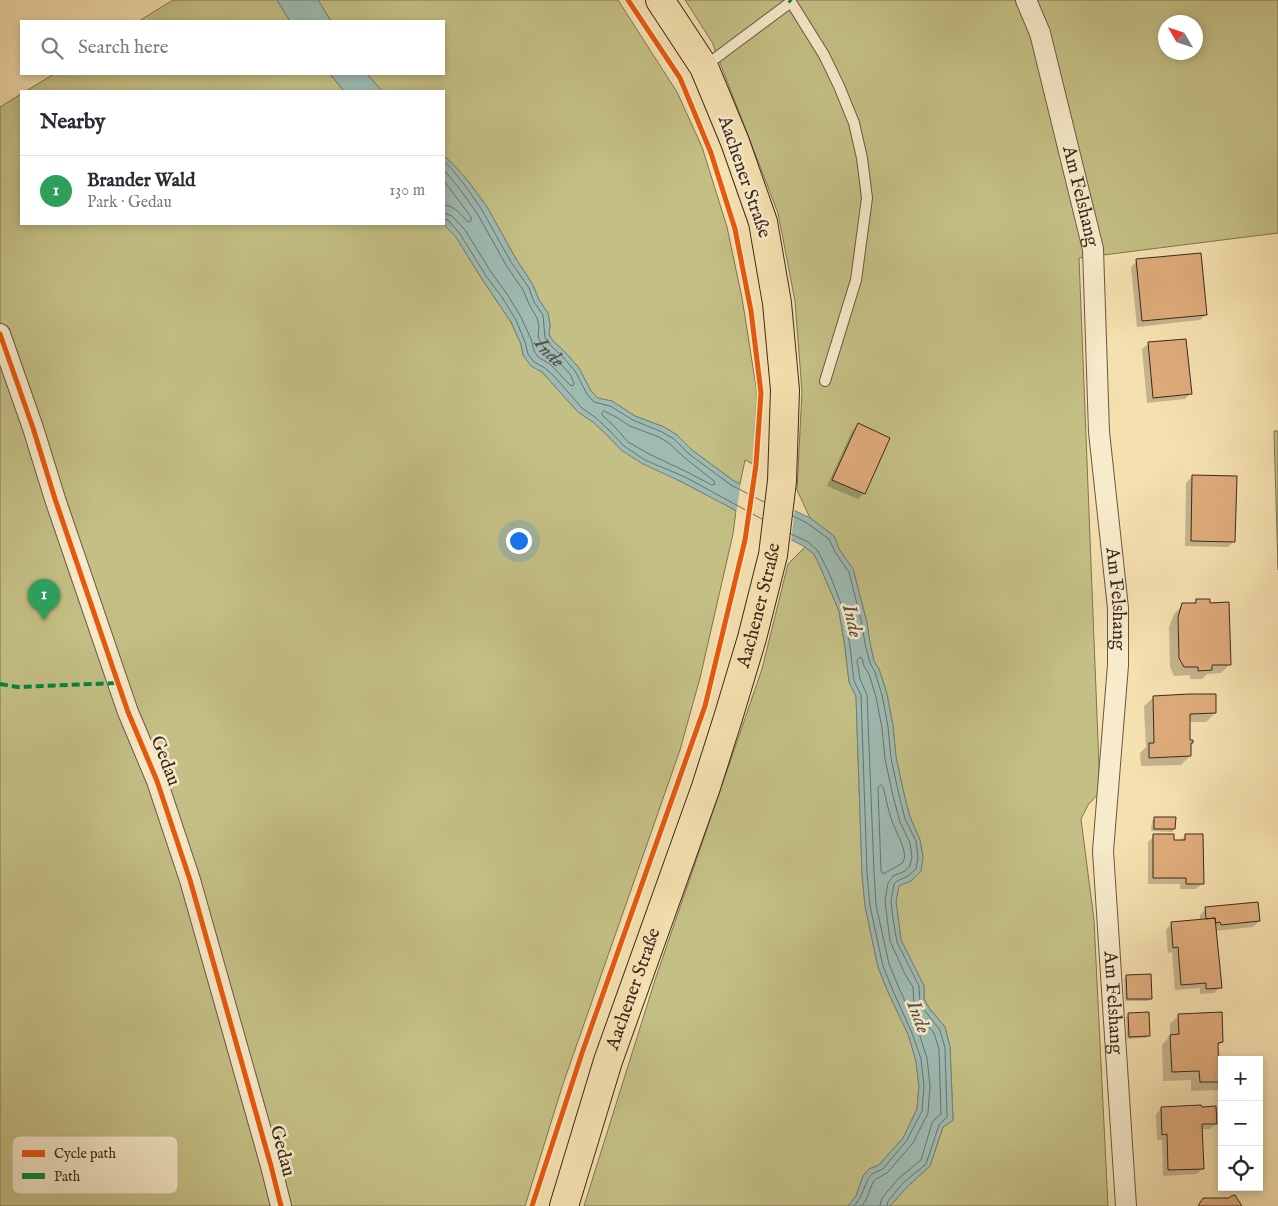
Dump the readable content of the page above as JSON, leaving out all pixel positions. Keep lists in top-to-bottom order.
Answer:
{
  "streets": {
    "main road": ["Aachener Straße"],
    "street": ["Am Felshang", "Gedau"]
  },
  "water": ["Inde"],
  "legend": ["Cycle path", "Path"],
  "north": "top left",
  "page": {
    "search": "Search here",
    "heading": "Nearby",
    "list": [
      {
        "mark": "1",
        "name": "Brander Wald",
        "note": "Park · Gedau",
        "value": "130 m"
      }
    ],
    "pins": "1",
    "map_buttons": ["+", "−"]
  }
}
